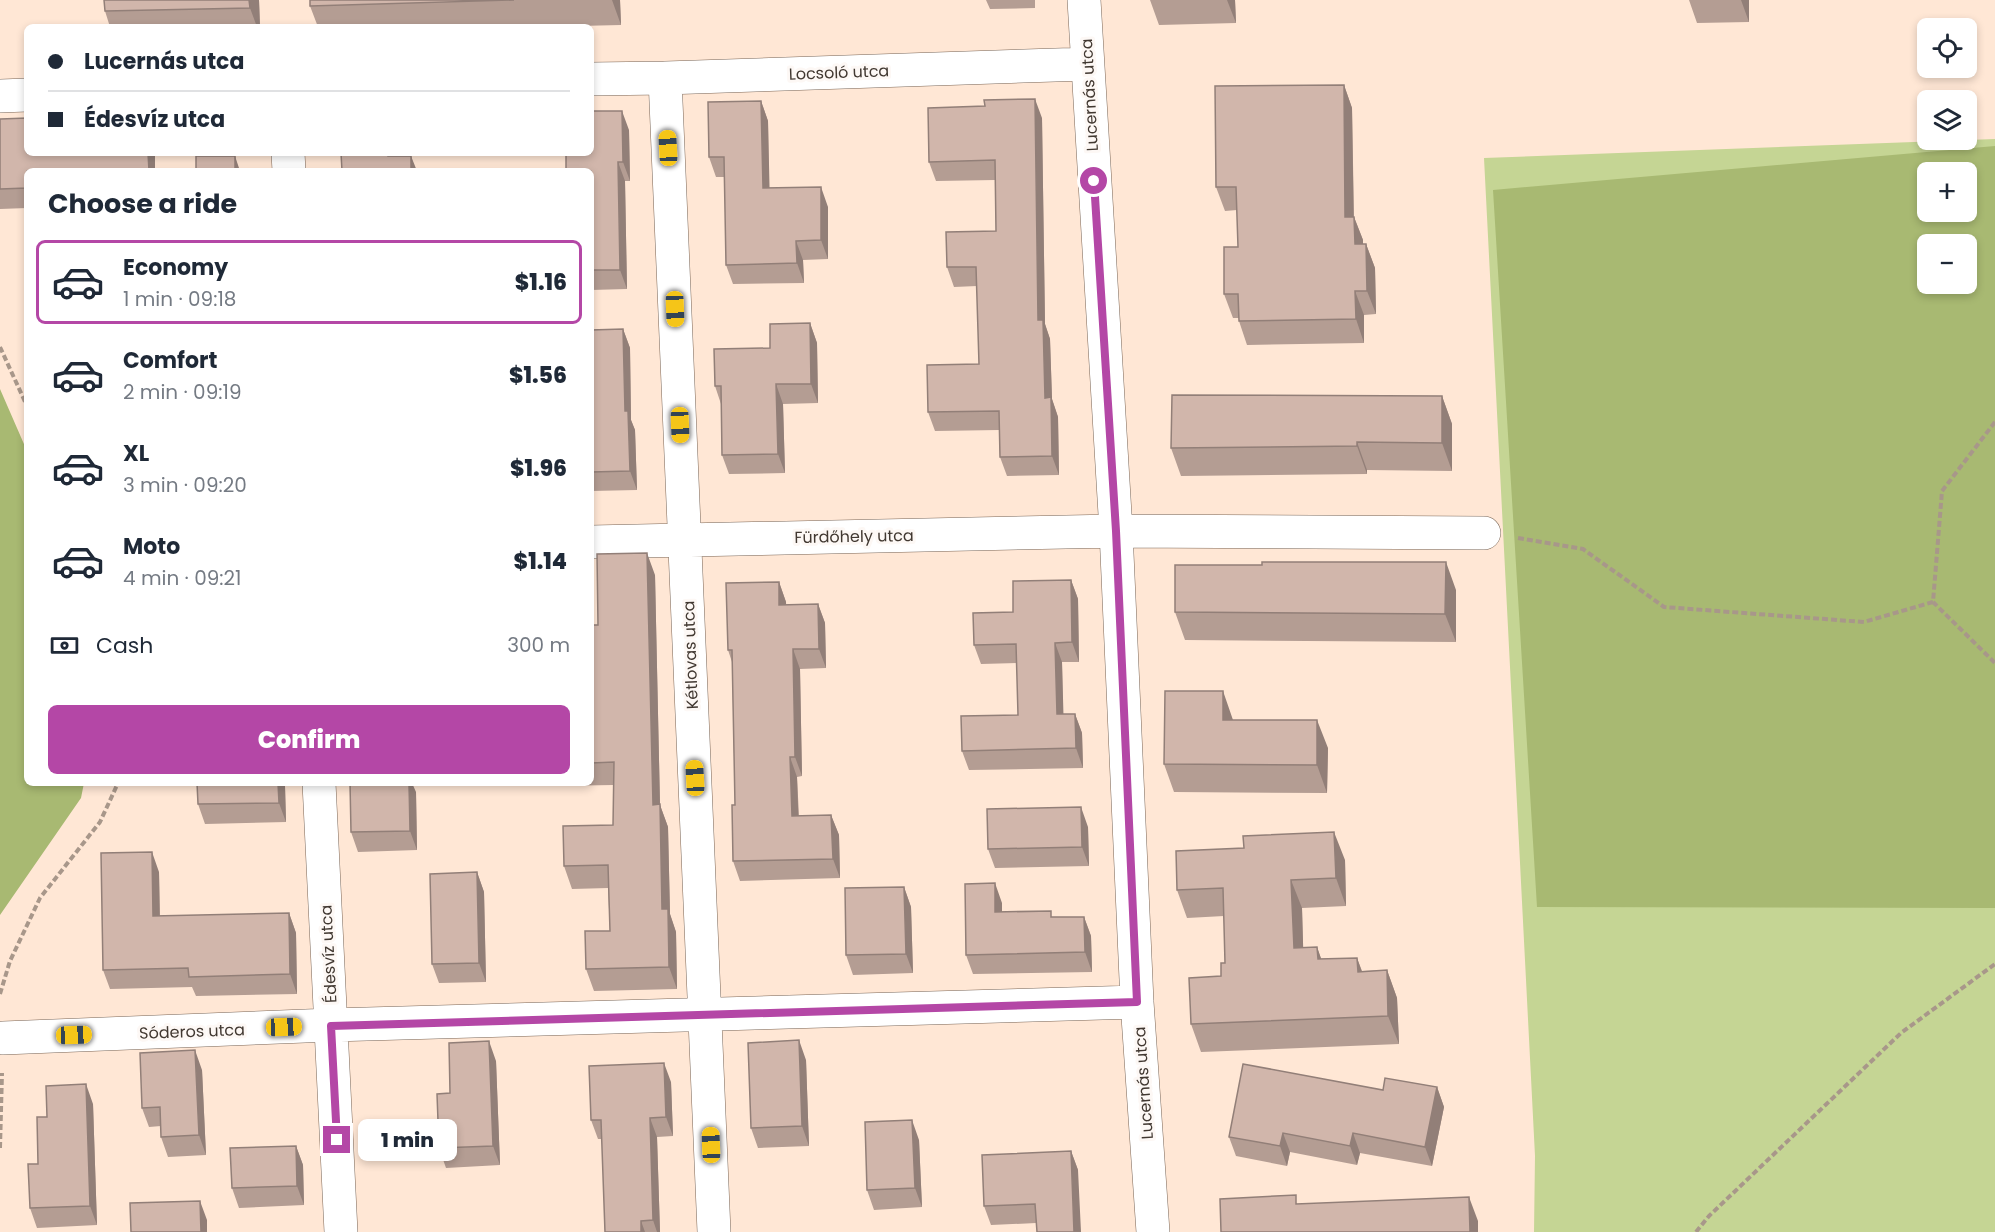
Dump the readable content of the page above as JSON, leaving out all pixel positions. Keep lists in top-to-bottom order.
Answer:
{
  "streets": {
    "street": [
      "Locsoló utca",
      "Lucernás utca",
      "Fürdőhely utca",
      "Kétlovas utca",
      "Édesvíz utca",
      "Sóderos utca"
    ]
  },
  "crossings": [
    ["Locsoló utca", "Lucernás utca"],
    ["Locsoló utca", "Kétlovas utca"],
    ["Lucernás utca", "Fürdőhely utca"],
    ["Lucernás utca", "Sóderos utca"],
    ["Fürdőhely utca", "Kétlovas utca"],
    ["Kétlovas utca", "Sóderos utca"],
    ["Édesvíz utca", "Sóderos utca"]
  ],
  "page": {
    "map_buttons": ["+", "−"],
    "banner": ["Lucernás utca", "Édesvíz utca"],
    "heading": "Choose a ride",
    "list": [
      {
        "name": "Economy",
        "note": "1 min · 09:18",
        "value": "$1.16"
      },
      {
        "name": "Comfort",
        "note": "2 min · 09:19",
        "value": "$1.56"
      },
      {
        "name": "XL",
        "note": "3 min · 09:20",
        "value": "$1.96"
      },
      {
        "name": "Moto",
        "note": "4 min · 09:21",
        "value": "$1.14"
      }
    ],
    "pay": ["Cash", "300 m"],
    "buttons": "Confirm",
    "bubble": "1 min"
  }
}
